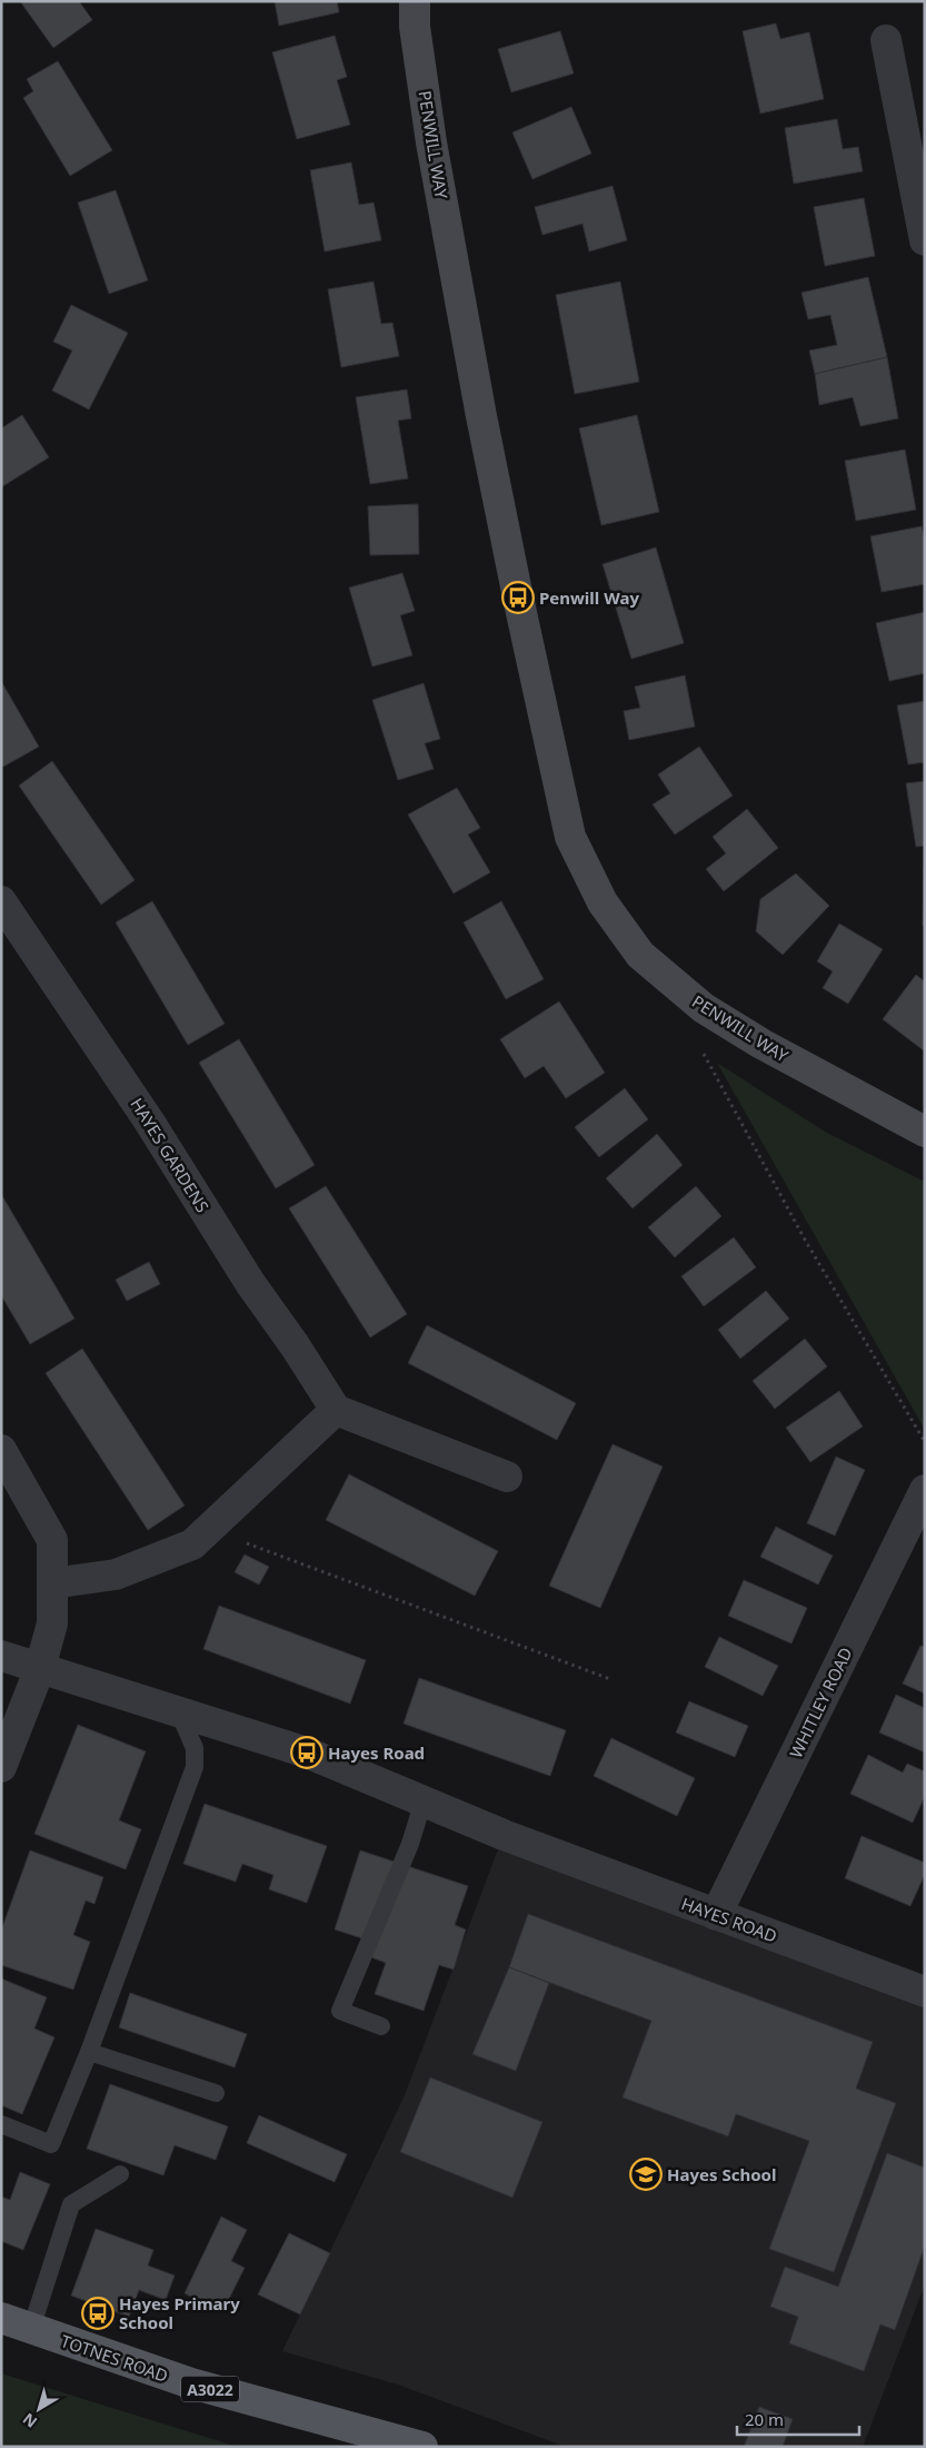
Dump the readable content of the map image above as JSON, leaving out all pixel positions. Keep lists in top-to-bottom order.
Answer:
{
  "streets": {
    "main road": ["TOTNES ROAD", "A3022"],
    "street": [
      "PENWILL WAY",
      "HAYES GARDENS",
      "WHITLEY ROAD",
      "HAYES ROAD"
    ]
  },
  "crossings": [
    ["WHITLEY ROAD", "HAYES ROAD"]
  ],
  "places": {
    "bus stop": ["Penwill Way", "Hayes Road", "Hayes Primary School"],
    "school or university": ["Hayes School"]
  },
  "scale_bar": "20 m",
  "north": "bottom left"
}
